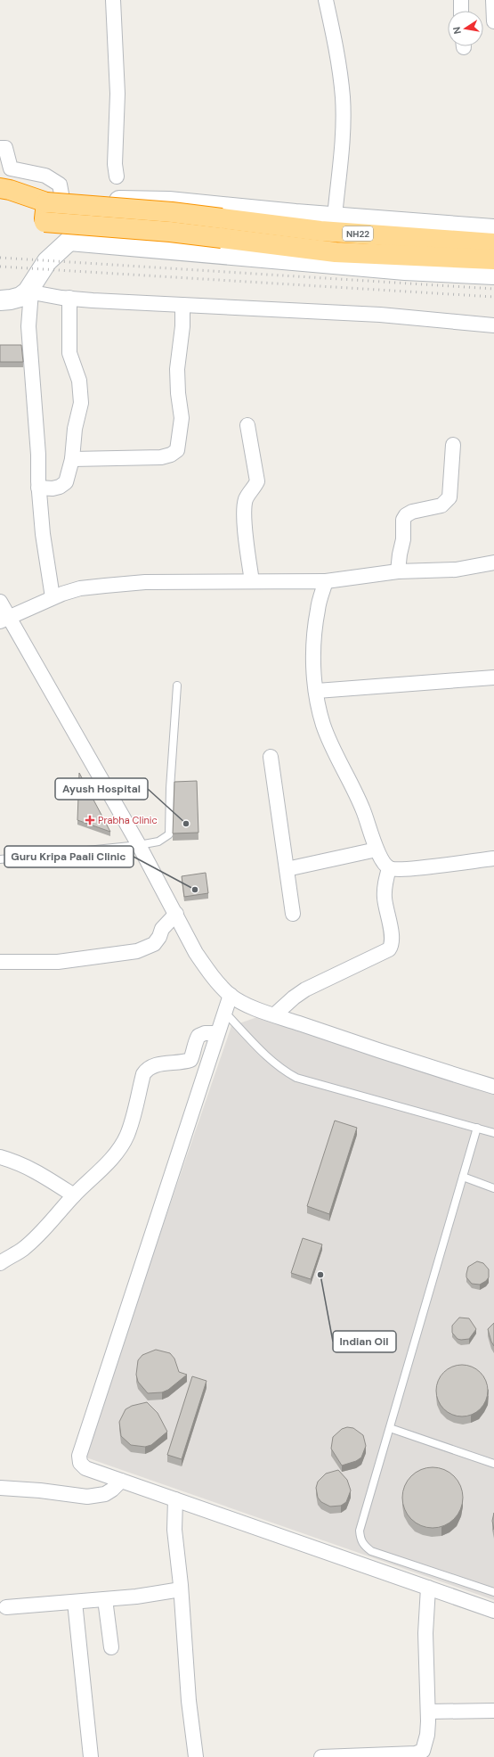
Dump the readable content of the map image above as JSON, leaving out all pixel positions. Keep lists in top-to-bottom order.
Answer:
{
  "streets": {
    "highway": ["NH22"]
  },
  "places": {
    "health": ["Prabha Clinic"],
    "other": ["Ayush Hospital", "Guru Kripa Paali Clinic", "Indian Oil"]
  },
  "north": "left"
}
